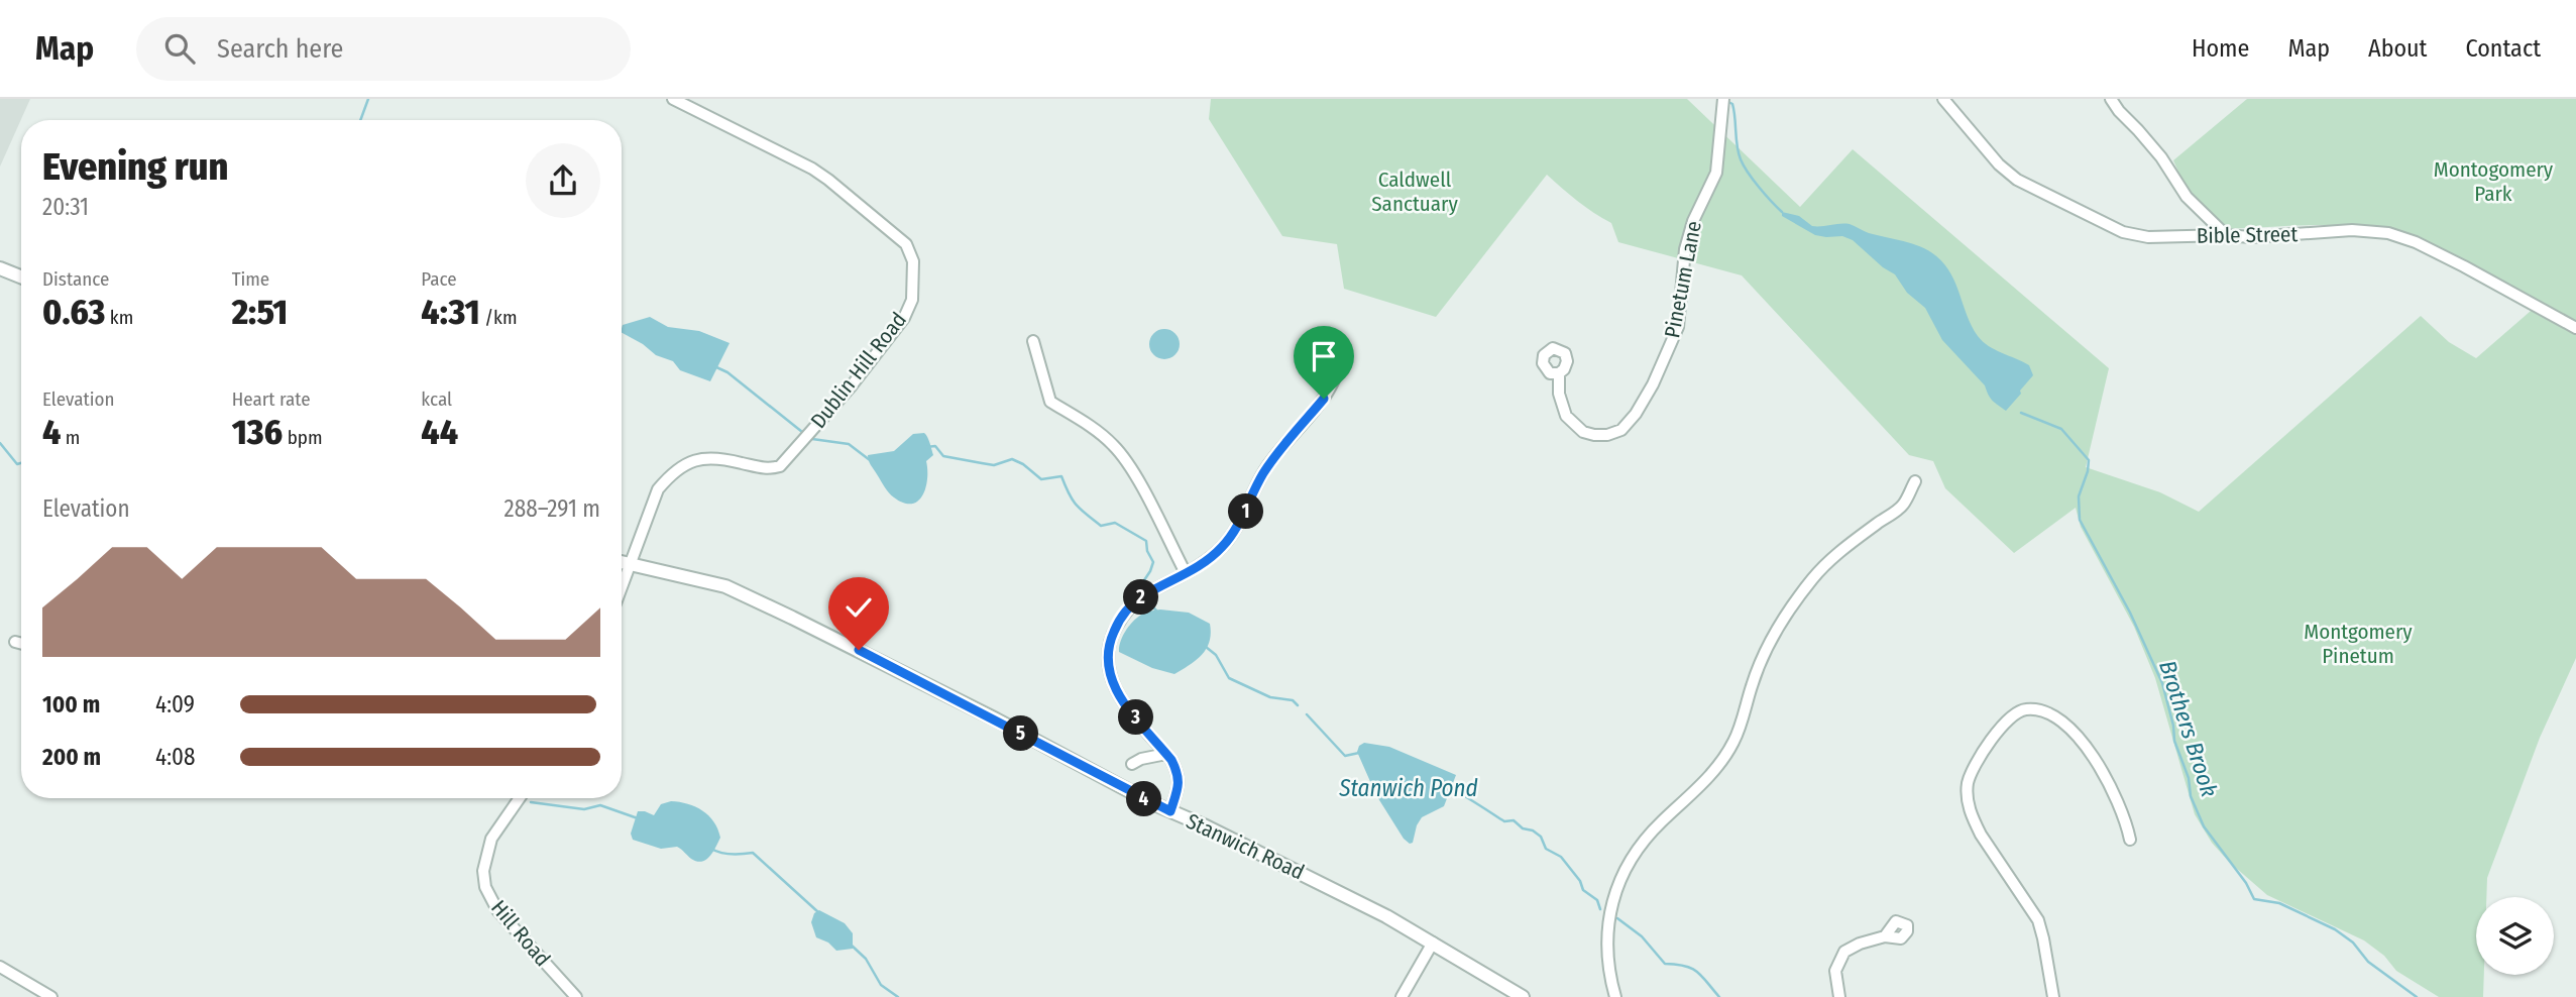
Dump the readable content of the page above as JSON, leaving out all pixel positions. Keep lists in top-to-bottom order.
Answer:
{
  "streets": {
    "street": [
      "Bible Street",
      "Pinetum Lane",
      "Dublin Hill Road",
      "Stanwich Road",
      "Hill Road"
    ]
  },
  "crossings": [
    ["Dublin Hill Road", "Stanwich Road"]
  ],
  "water": ["Brothers Brook", "Stanwich Pond"],
  "parks": ["Montogomery Park", "Caldwell Sanctuary", "Montgomery Pinetum"],
  "page": {
    "header": "Map",
    "search": "Search here",
    "nav": [
      "Home",
      "Map",
      "About",
      "Contact"
    ],
    "heading": ["Evening run", "20:31"],
    "stats": [
      ["Distance", "0.63 km"],
      ["Time", "2:51"],
      ["Pace", "4:31 /km"],
      ["Elevation", "4 m"],
      ["Heart rate", "136 bpm"],
      ["kcal", "44"]
    ],
    "chart": ["Elevation", "288–291 m"],
    "pins": [
      "1",
      "2",
      "3",
      "5",
      "4"
    ],
    "list": [
      {
        "name": "100 m",
        "note": "4:09"
      },
      {
        "name": "200 m",
        "note": "4:08"
      }
    ]
  }
}
